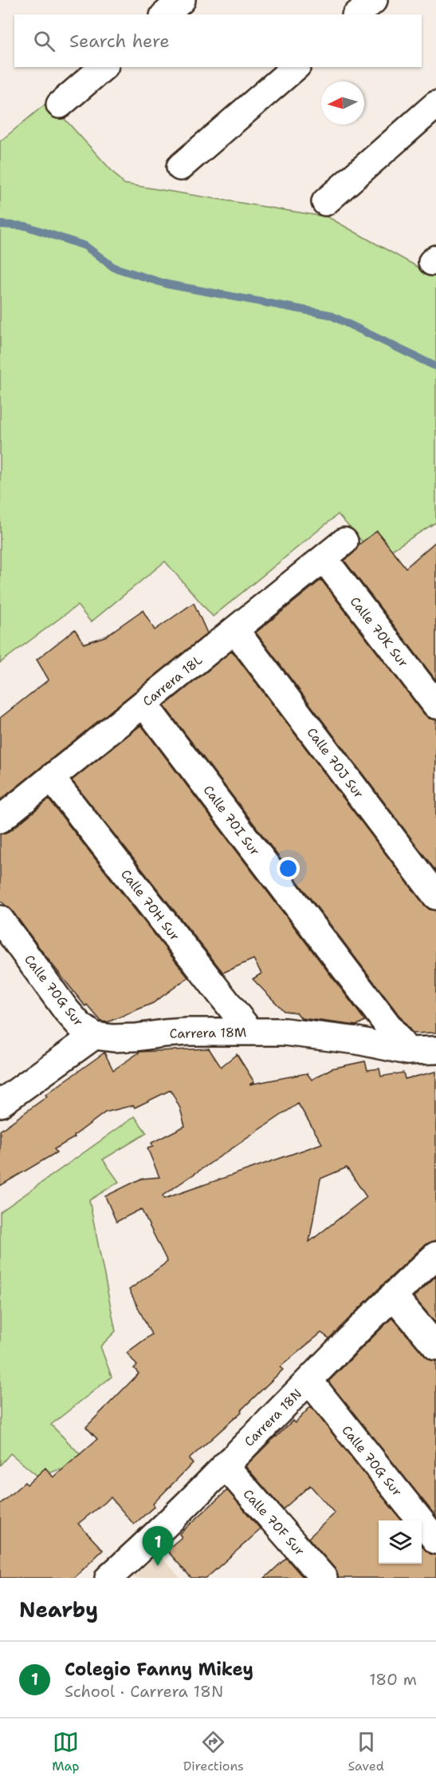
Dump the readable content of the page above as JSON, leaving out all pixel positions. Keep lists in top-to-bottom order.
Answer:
{
  "streets": {
    "street": [
      "Calle 70K Sur",
      "Carrera 18L",
      "Calle 70J Sur",
      "Calle 70I Sur",
      "Calle 70H Sur",
      "Calle 70G Sur",
      "Carrera 18M",
      "Carrera 18N",
      "Calle 70F Sur"
    ]
  },
  "crossings": [
    ["Calle 70K Sur", "Carrera 18L"],
    ["Carrera 18L", "Calle 70J Sur"],
    ["Carrera 18L", "Calle 70I Sur"],
    ["Carrera 18L", "Calle 70H Sur"],
    ["Calle 70I Sur", "Carrera 18M"],
    ["Calle 70H Sur", "Carrera 18M"],
    ["Calle 70G Sur", "Carrera 18M"],
    ["Calle 70G Sur", "Carrera 18N"],
    ["Carrera 18N", "Calle 70F Sur"]
  ],
  "north": "left",
  "page": {
    "search": "Search here",
    "pins": "1",
    "heading": "Nearby",
    "list": [
      {
        "mark": "1",
        "name": "Colegio Fanny Mikey",
        "note": "School · Carrera 18N",
        "value": "180 m"
      }
    ],
    "nav": ["Map", "Directions", "Saved"]
  }
}
